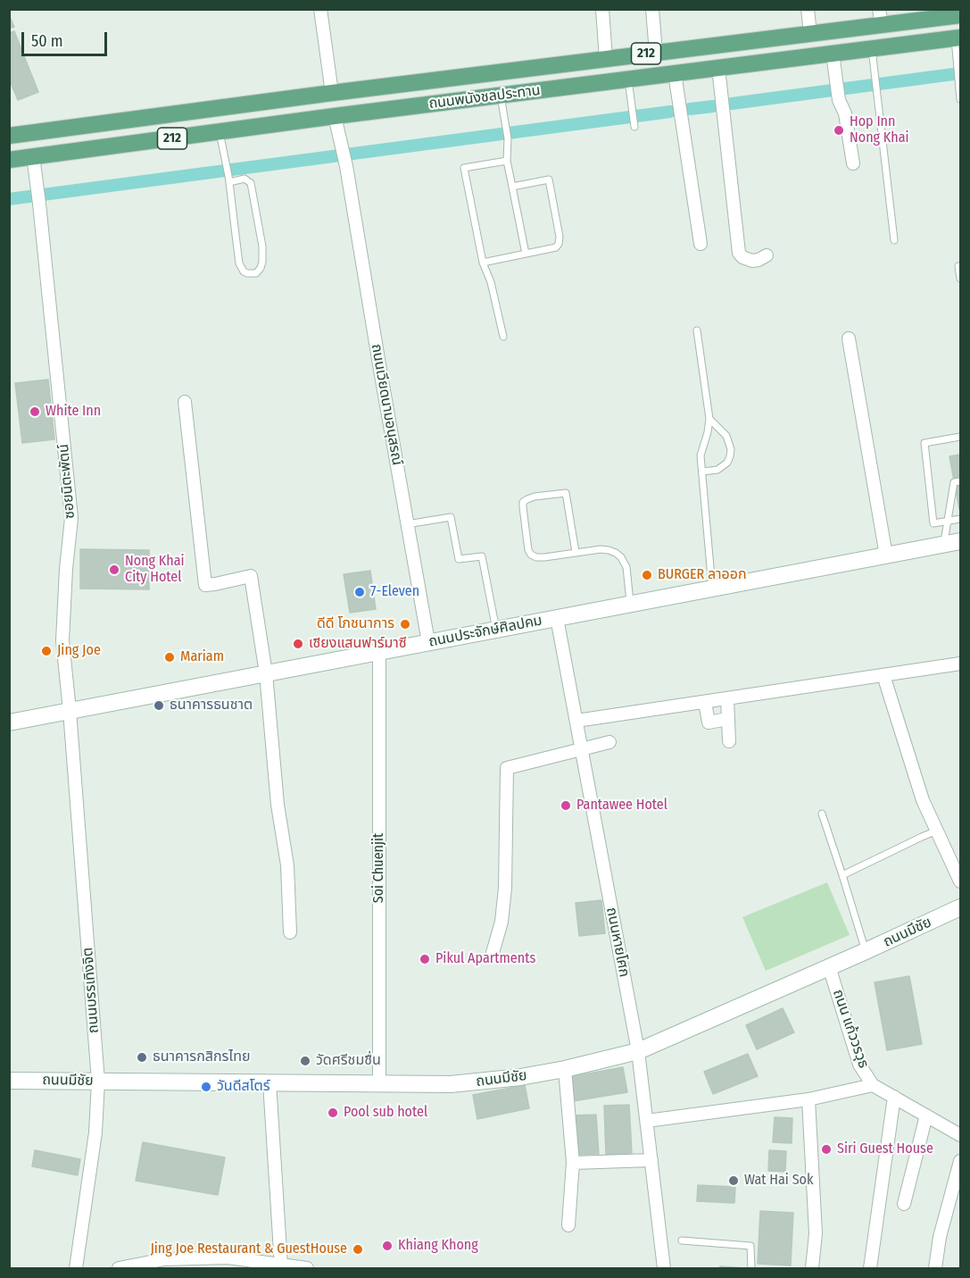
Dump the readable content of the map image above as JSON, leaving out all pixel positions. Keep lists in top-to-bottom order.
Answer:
{
  "streets": {
    "main road": ["212", "ถนนพนังชลประทาน"],
    "street": [
      "ถนนเวียดนามอนุสรณ์",
      "ซอยนิตะพัตน์",
      "ถนนประจักษ์ศิลปคม",
      "Soi Chuenjit",
      "ถนนมีชัย",
      "ถนนหายโศก",
      "ถนนบรรเทิงจิต",
      "ถนน แก้ววรวุธ"
    ]
  },
  "crossings": [
    ["ถนนพนังชลประทาน", "ถนนเวียดนามอนุสรณ์"],
    ["ถนนพนังชลประทาน", "ซอยนิตะพัตน์"],
    ["ถนนเวียดนามอนุสรณ์", "ถนนประจักษ์ศิลปคม"],
    ["ซอยนิตะพัตน์", "ถนนประจักษ์ศิลปคม"],
    ["ซอยนิตะพัตน์", "ถนนบรรเทิงจิต"],
    ["ถนนประจักษ์ศิลปคม", "Soi Chuenjit"],
    ["ถนนประจักษ์ศิลปคม", "ถนนหายโศก"],
    ["ถนนประจักษ์ศิลปคม", "ถนนบรรเทิงจิต"],
    ["Soi Chuenjit", "ถนนมีชัย"],
    ["ถนนมีชัย", "ถนนหายโศก"],
    ["ถนนมีชัย", "ถนนบรรเทิงจิต"],
    ["ถนนมีชัย", "ถนน แก้ววรวุธ"]
  ],
  "places": [
    "Hop Inn Nong Khai",
    "White Inn",
    "Nong Khai City Hotel",
    "BURGER ลาออก",
    "7-Eleven",
    "ดีดี โภชนาการ",
    "เชียงแสนฟาร์มาซี",
    "Jing Joe",
    "Mariam",
    "ธนาคารธนชาต",
    "Pantawee Hotel",
    "Pikul Apartments",
    "ธนาคารกสิกรไทย",
    "วัดศรีชมชื่น",
    "วันดีสโตร์",
    "Pool sub hotel",
    "Siri Guest House",
    "Wat Hai Sok",
    "Khiang Khong",
    "Jing Joe Restaurant & GuestHouse"
  ],
  "scale_bar": "50 m"
}
